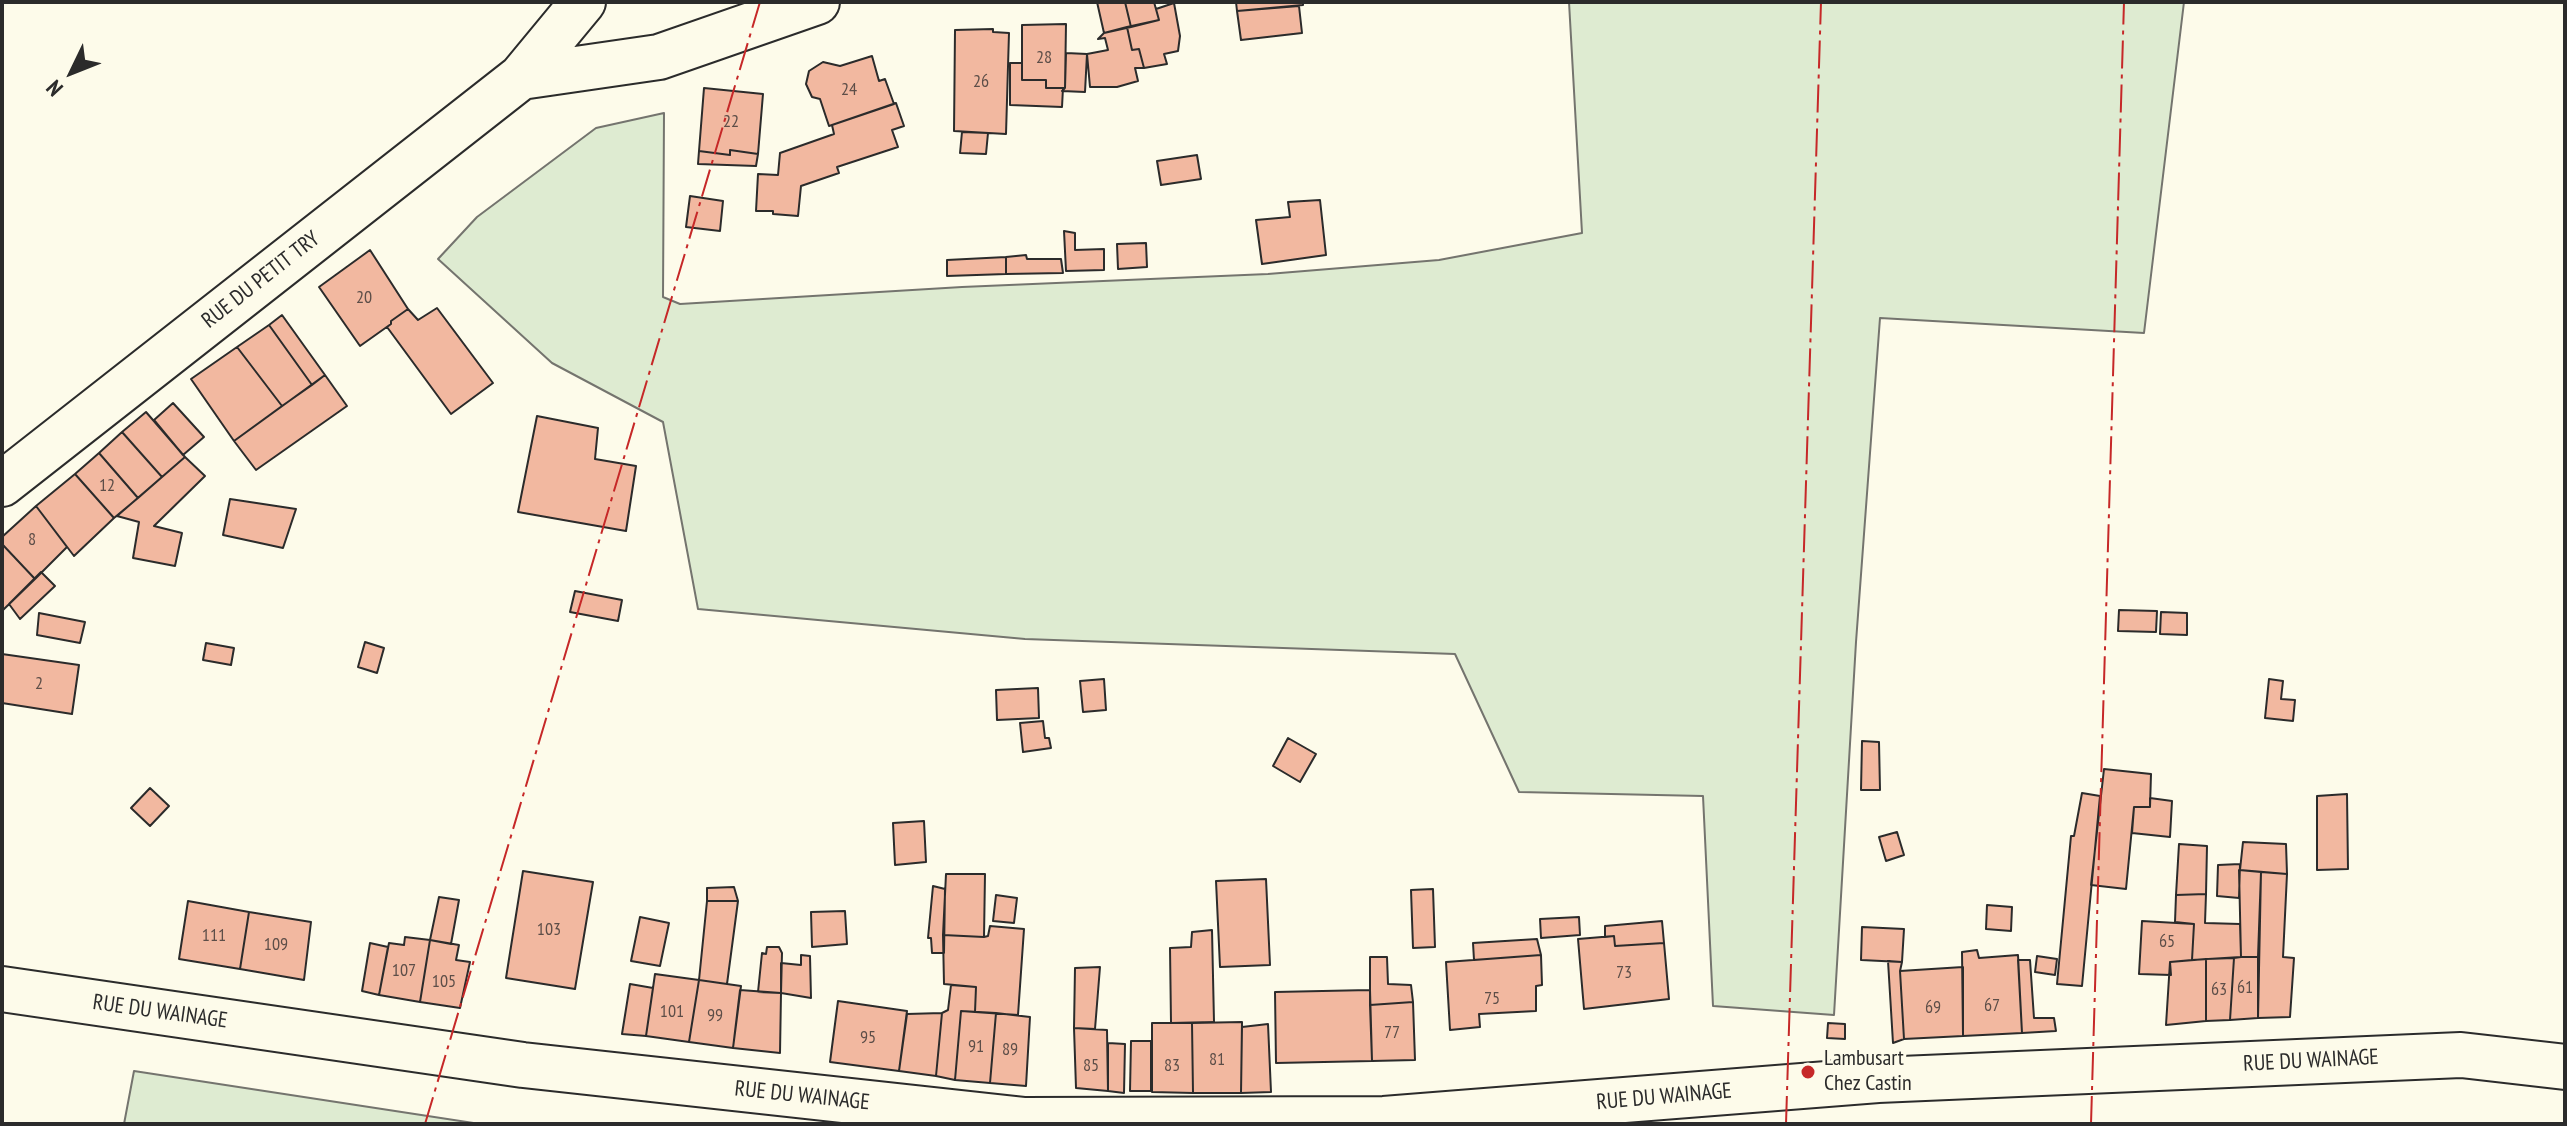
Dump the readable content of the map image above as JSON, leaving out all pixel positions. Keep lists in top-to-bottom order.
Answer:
{
  "streets": {
    "main road": ["RUE DU PETIT TRY", "RUE DU WAINAGE"]
  },
  "places": ["Lambusart Chez Castin"],
  "house_numbers": [
    "28",
    "26",
    "24",
    "22",
    "20",
    "12",
    "8",
    "2",
    "103",
    "111",
    "65",
    "109",
    "107",
    "73",
    "105",
    "61",
    "63",
    "75",
    "67",
    "69",
    "101",
    "99",
    "77",
    "95",
    "91",
    "89",
    "81",
    "85",
    "83"
  ],
  "north": "bottom left"
}
